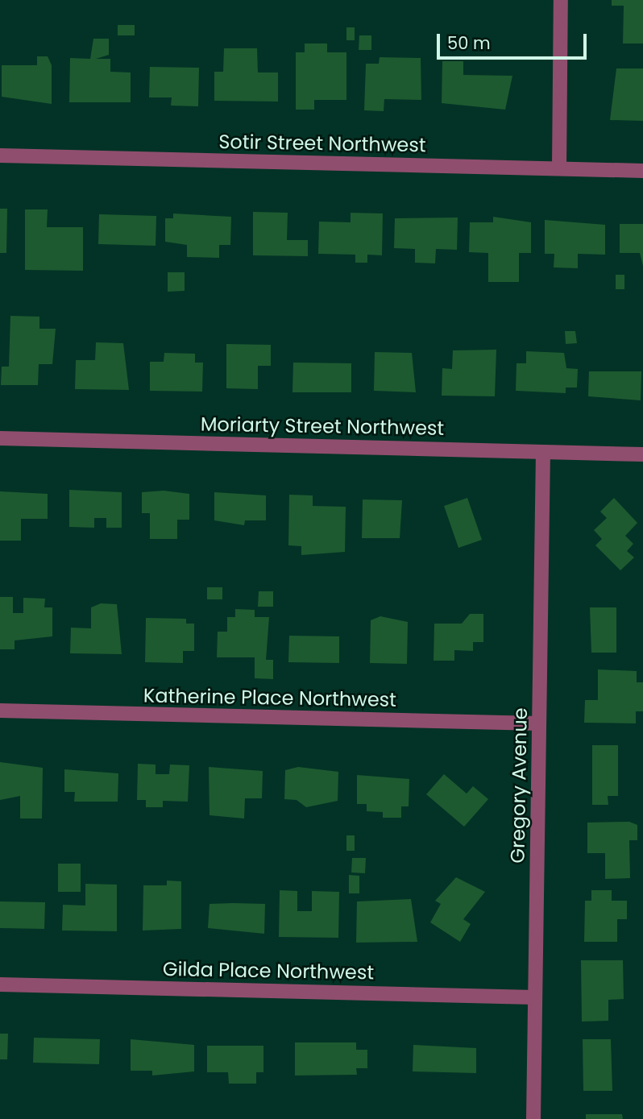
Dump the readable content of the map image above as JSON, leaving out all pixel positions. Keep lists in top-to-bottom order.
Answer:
{
  "streets": {
    "street": [
      "Sotir Street Northwest",
      "Moriarty Street Northwest",
      "Katherine Place Northwest",
      "Gregory Avenue",
      "Gilda Place Northwest"
    ]
  },
  "crossings": [
    ["Moriarty Street Northwest", "Gregory Avenue"],
    ["Katherine Place Northwest", "Gregory Avenue"],
    ["Gregory Avenue", "Gilda Place Northwest"]
  ],
  "scale_bar": "50 m"
}
